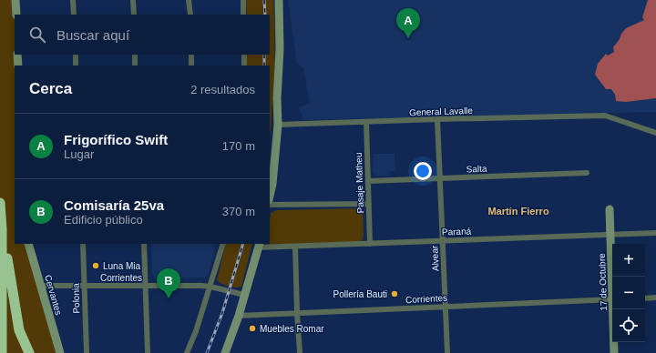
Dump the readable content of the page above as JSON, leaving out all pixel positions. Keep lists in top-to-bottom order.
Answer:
{
  "streets": {
    "street": [
      "General Lavalle",
      "Salta",
      "Pasaje Matheu",
      "Paraná",
      "Alvear",
      "Corrientes",
      "17 de Octubre",
      "Cervantes",
      "Polonia"
    ]
  },
  "crossings": [
    ["General Lavalle", "Pasaje Matheu"],
    ["General Lavalle", "Alvear"],
    ["Salta", "Pasaje Matheu"],
    ["Salta", "Alvear"],
    ["Pasaje Matheu", "Paraná"],
    ["Paraná", "Alvear"],
    ["Paraná", "17 de Octubre"],
    ["Alvear", "Corrientes"],
    ["Corrientes", "Cervantes"],
    ["Corrientes", "Polonia"]
  ],
  "districts": ["Martín Fierro"],
  "places": ["Luna Mia", "Pollería Bauti", "Muebles Romar"],
  "page": {
    "pins": ["A", "B"],
    "search": "Buscar aquí",
    "heading": ["Cerca", "2 resultados"],
    "list": [
      {
        "mark": "A",
        "name": "Frigorífico Swift",
        "note": "Lugar",
        "value": "170 m"
      },
      {
        "mark": "B",
        "name": "Comisaría 25va",
        "note": "Edificio público",
        "value": "370 m"
      }
    ],
    "map_buttons": ["+", "−"]
  }
}
